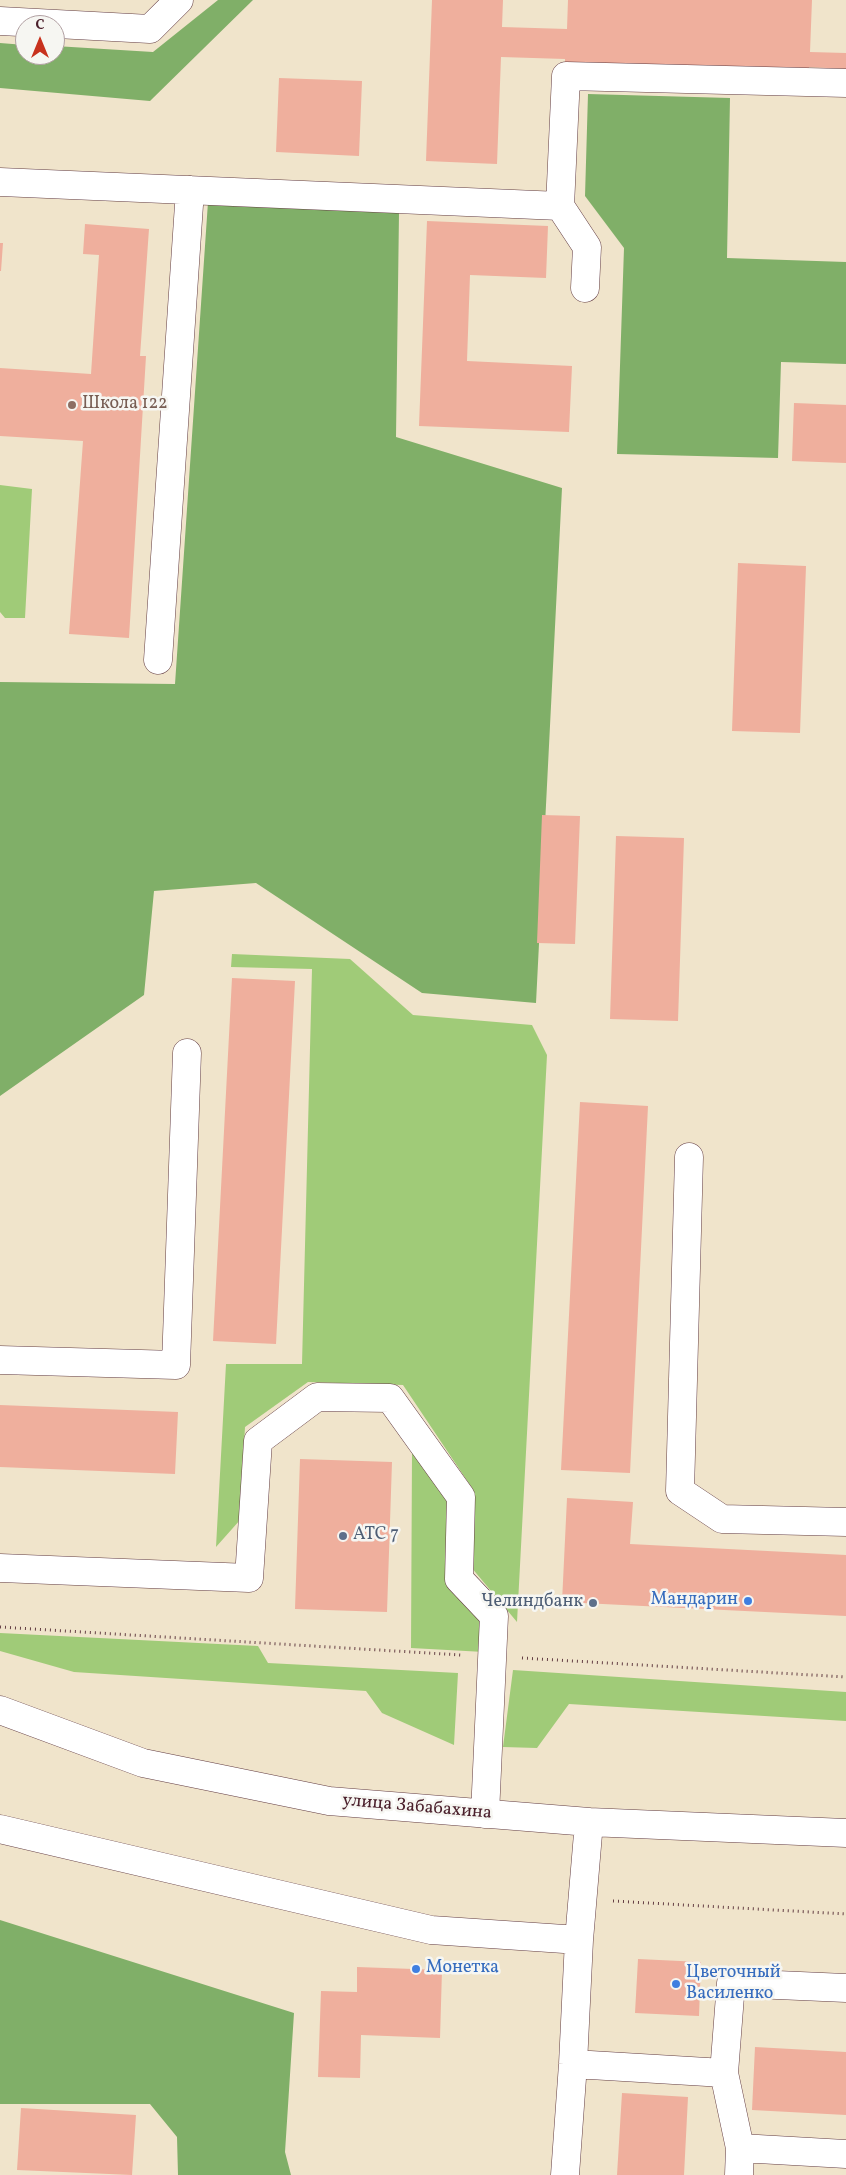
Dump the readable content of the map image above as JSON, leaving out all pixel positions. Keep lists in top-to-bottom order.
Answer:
{
  "streets": {
    "street": ["улица Забабахина"]
  },
  "places": [
    "Школа 122",
    "АТС 7",
    "Мандарин",
    "Челиндбанк",
    "Монетка",
    "Цветочный Василенко"
  ],
  "north": "top"
}
